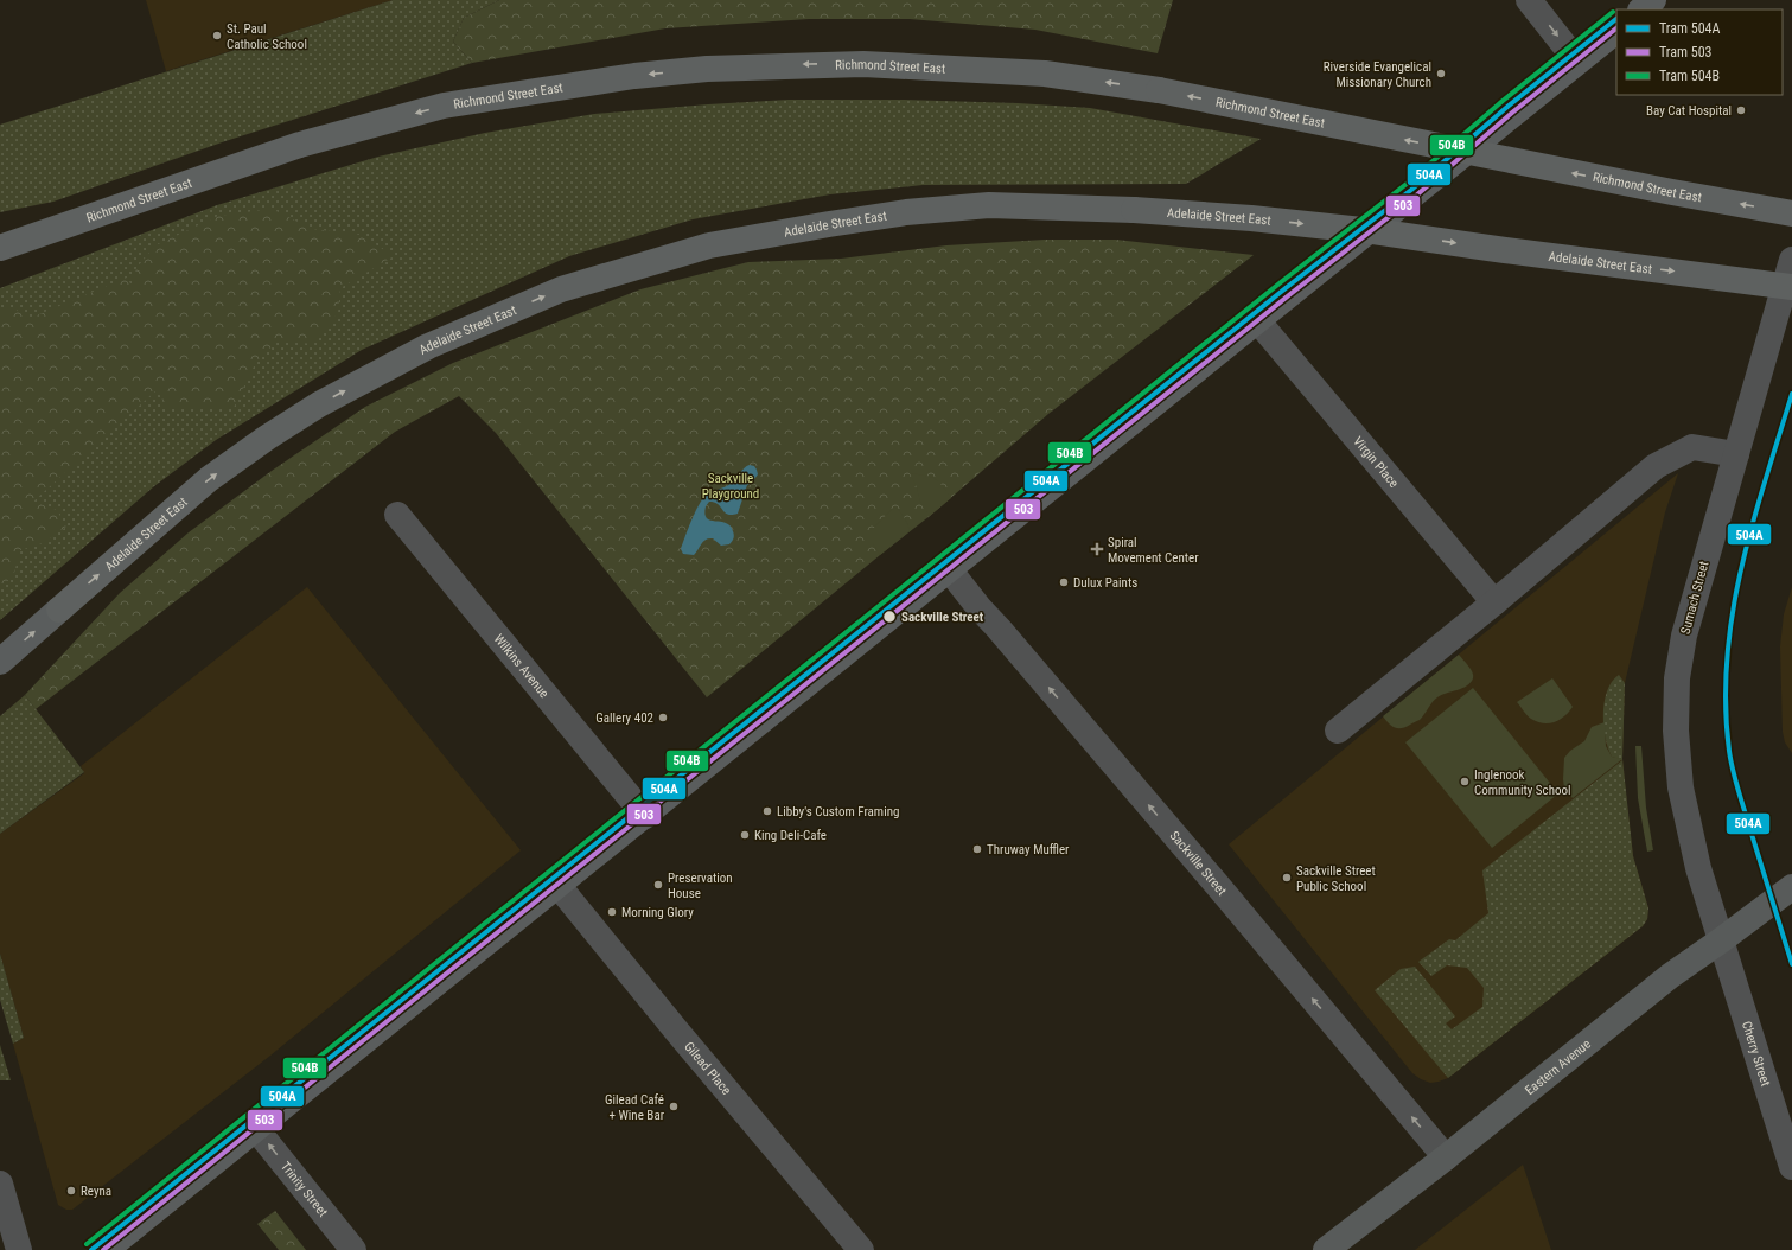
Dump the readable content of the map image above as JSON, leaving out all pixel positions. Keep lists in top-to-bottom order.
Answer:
{
  "streets": {
    "highway": ["Richmond Street East", "Adelaide Street East"],
    "main road": ["Eastern Avenue"],
    "street": [
      "Virgin Place",
      "Sumach Street",
      "Wilkins Avenue",
      "Sackville Street",
      "Cherry Street",
      "Gilead Place",
      "Trinity Street"
    ]
  },
  "crossings": [
    ["Sumach Street", "Cherry Street"],
    ["Sumach Street", "Eastern Avenue"],
    ["Sackville Street", "Eastern Avenue"],
    ["Cherry Street", "Eastern Avenue"]
  ],
  "one_way": [
    "Richmond Street East",
    "Adelaide Street East",
    "Sackville Street",
    "Trinity Street"
  ],
  "parks": ["Sackville Playground"],
  "places": {
    "other": [
      "St. Paul Catholic School",
      "Riverside Evangelical Missionary Church",
      "Bay Cat Hospital",
      "Dulux Paints",
      "Sackville Street",
      "Gallery 402",
      "Inglenook Community School",
      "Libby's Custom Framing",
      "King Deli-Cafe",
      "Thruway Muffler",
      "Sackville Street Public School",
      "Preservation House",
      "Morning Glory",
      "Gilead Café + Wine Bar",
      "Reyna"
    ],
    "health": ["Spiral Movement Center"]
  },
  "lines": ["tram line 504B", "tram line 504A", "tram line 503"],
  "legend": ["Tram 504A", "Tram 503", "Tram 504B"]
}
